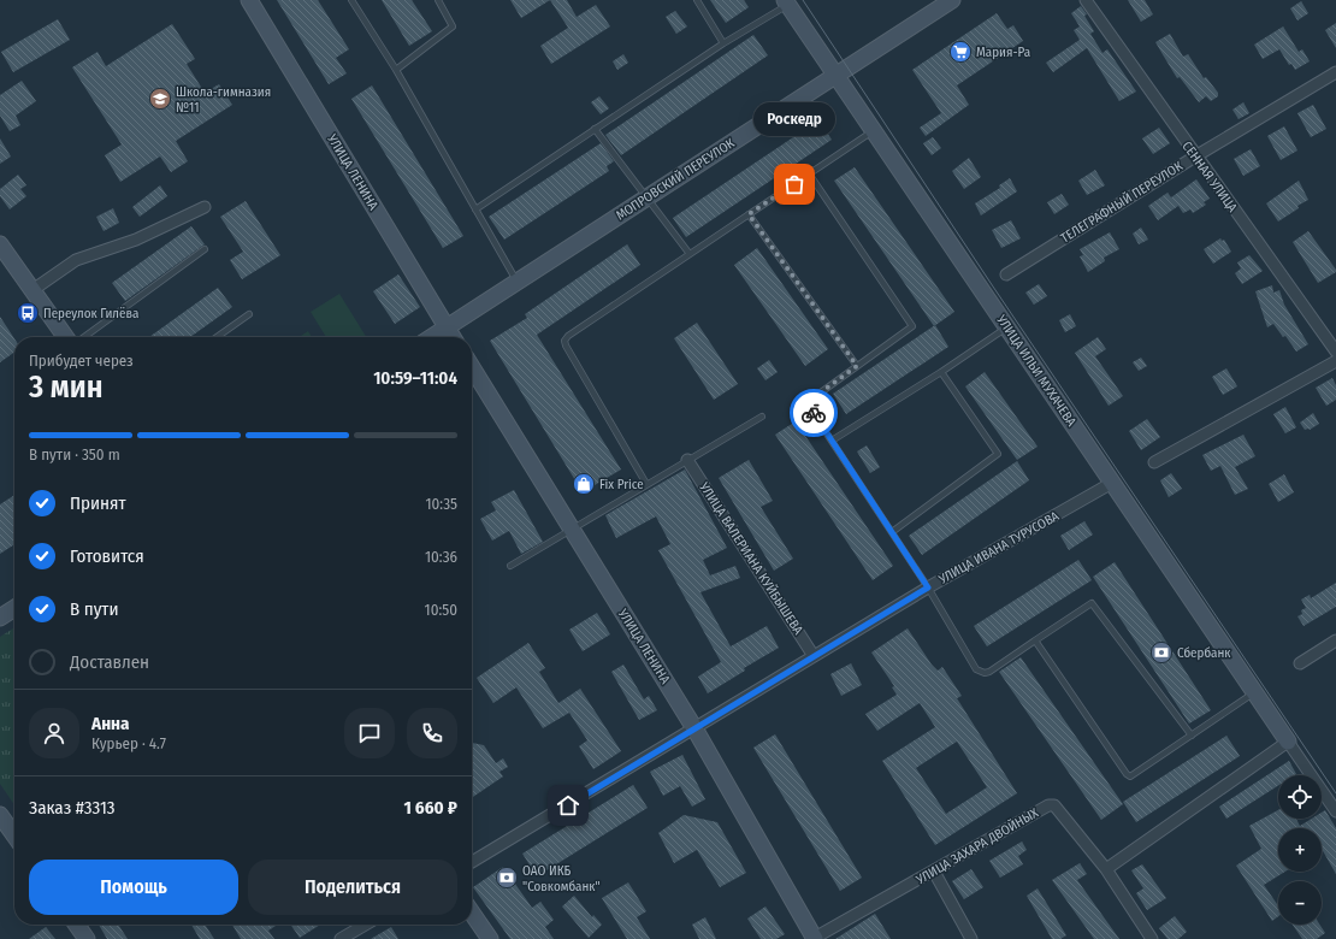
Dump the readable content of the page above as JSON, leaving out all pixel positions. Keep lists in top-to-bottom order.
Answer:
{
  "streets": {
    "street": [
      "УЛИЦА ЛЕНИНА",
      "СЕННАЯ УЛИЦА",
      "МОПРОВСКИЙ ПЕРЕУЛОК",
      "ТЕЛЕГРАФНЫЙ ПЕРЕУЛОК",
      "УЛИЦА ИЛЬИ МУХАЧЕВА",
      "УЛИЦА ИВАНА ТУРУСОВА",
      "УЛИЦА ВАЛЕРИАНА КУЙБЫШЕВА",
      "УЛИЦА ЗАХАРА ДВОЙНЫХ"
    ]
  },
  "crossings": [
    ["УЛИЦА ЛЕНИНА", "МОПРОВСКИЙ ПЕРЕУЛОК"],
    ["УЛИЦА ЛЕНИНА", "УЛИЦА ИВАНА ТУРУСОВА"],
    ["УЛИЦА ЛЕНИНА", "УЛИЦА ЗАХАРА ДВОЙНЫХ"],
    ["СЕННАЯ УЛИЦА", "ТЕЛЕГРАФНЫЙ ПЕРЕУЛОК"],
    ["МОПРОВСКИЙ ПЕРЕУЛОК", "УЛИЦА ИЛЬИ МУХАЧЕВА"],
    ["УЛИЦА ИЛЬИ МУХАЧЕВА", "УЛИЦА ИВАНА ТУРУСОВА"],
    ["УЛИЦА ИВАНА ТУРУСОВА", "УЛИЦА ВАЛЕРИАНА КУЙБЫШЕВА"]
  ],
  "places": {
    "supermarket": ["Мария-Ра"],
    "school or university": ["Школа-гимназия №11"],
    "other": ["Роскедр"],
    "bus stop": ["Переулок Гилёва"],
    "shop": ["Fix Price"],
    "bank": ["Сбербанк", "ОАО ИКБ \"Совкомбанк\""]
  },
  "page": {
    "bubble": "Роскедр",
    "heading": ["3 мин", "Прибудет через", "10:59–11:04"],
    "panel": [
      "Анна",
      "Курьер · 4.7",
      "Заказ #3313",
      "1 660 ₽"
    ],
    "bar": "В пути · 350 m",
    "list": [
      ["Принят", "10:35"],
      ["Готовится", "10:36"],
      ["В пути", "10:50"],
      "Доставлен"
    ],
    "map_buttons": ["+", "−"],
    "buttons": ["Помощь", "Поделиться"]
  }
}
